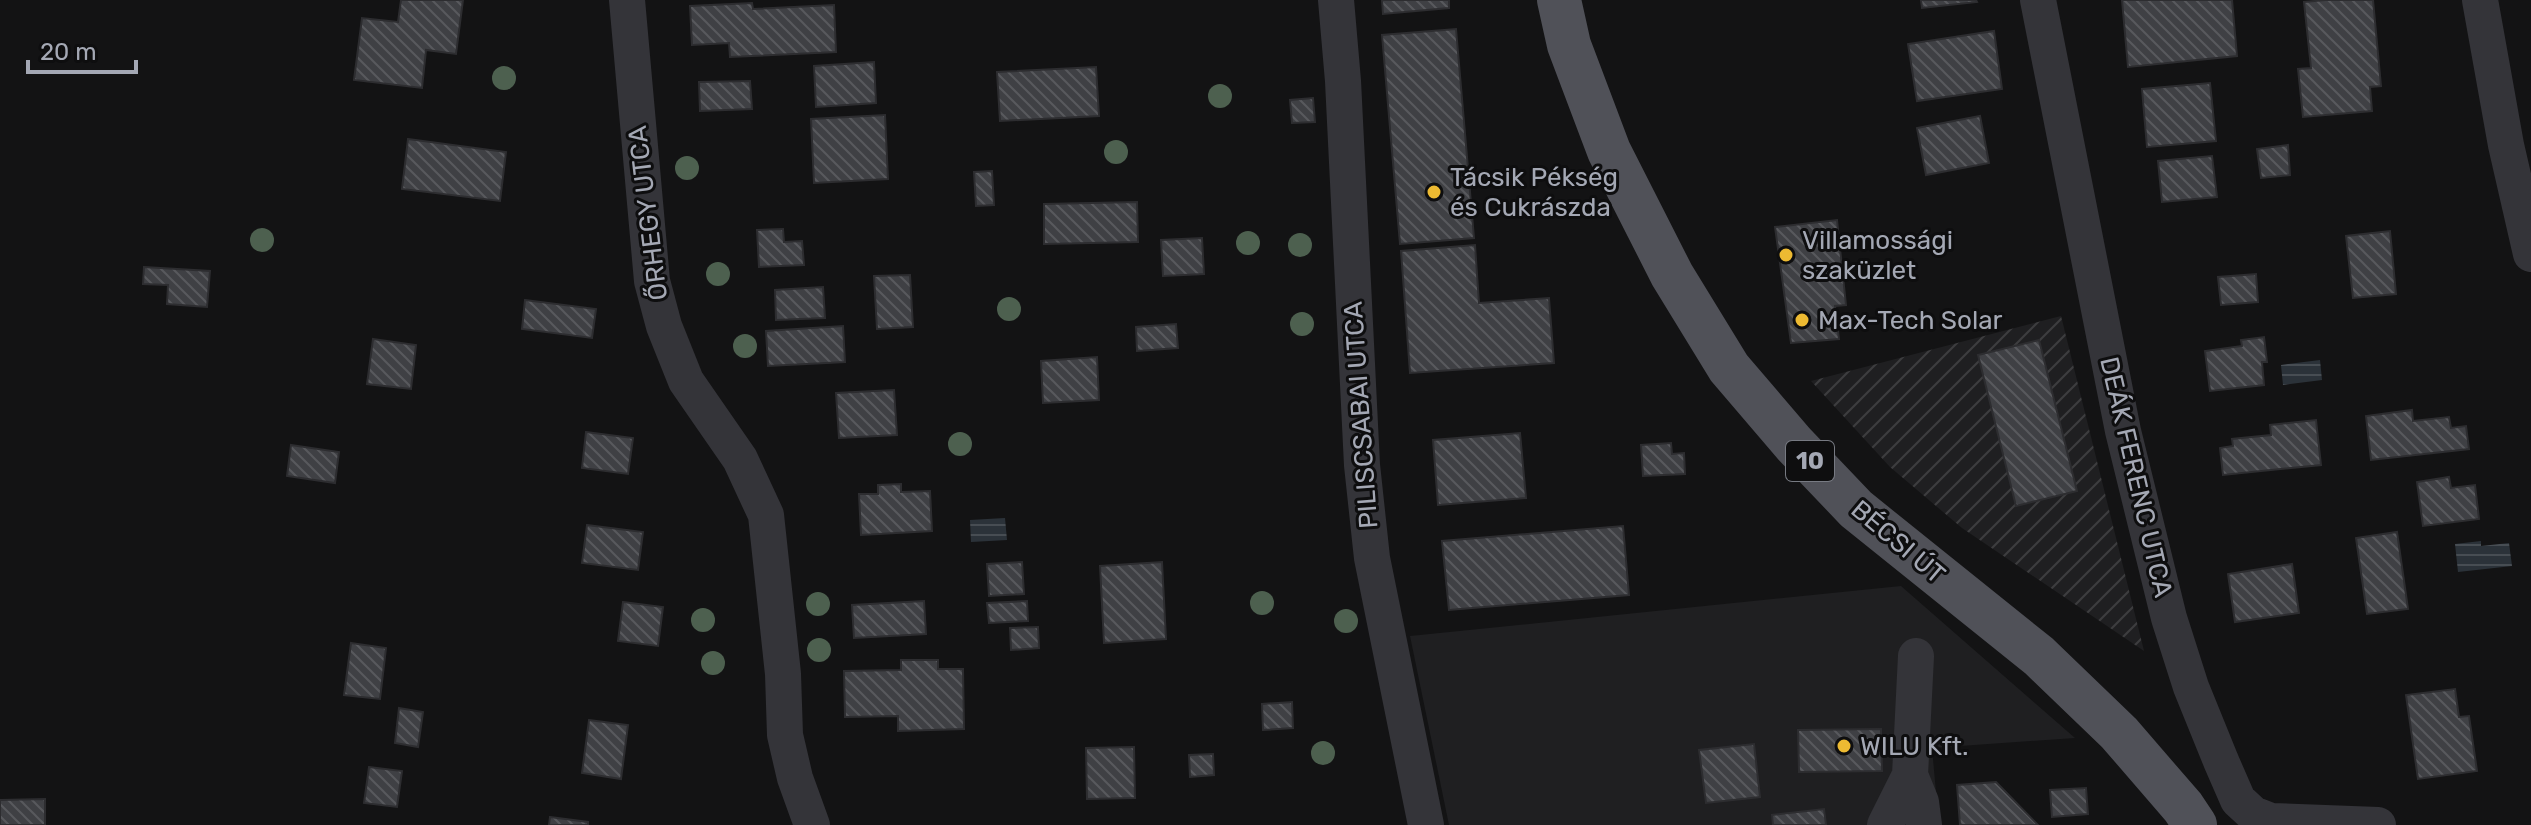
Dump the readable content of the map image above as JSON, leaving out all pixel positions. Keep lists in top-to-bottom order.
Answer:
{
  "streets": {
    "main road": ["10", "BÉCSI ÚT"],
    "street": ["ŐRHEGY UTCA", "PILISCSABAI UTCA", "DEÁK FERENC UTCA"]
  },
  "places": [
    "Tácsik Pékség és Cukrászda",
    "Villamossági szaküzlet",
    "Max-Tech Solar",
    "WILU Kft."
  ],
  "scale_bar": "20 m"
}
